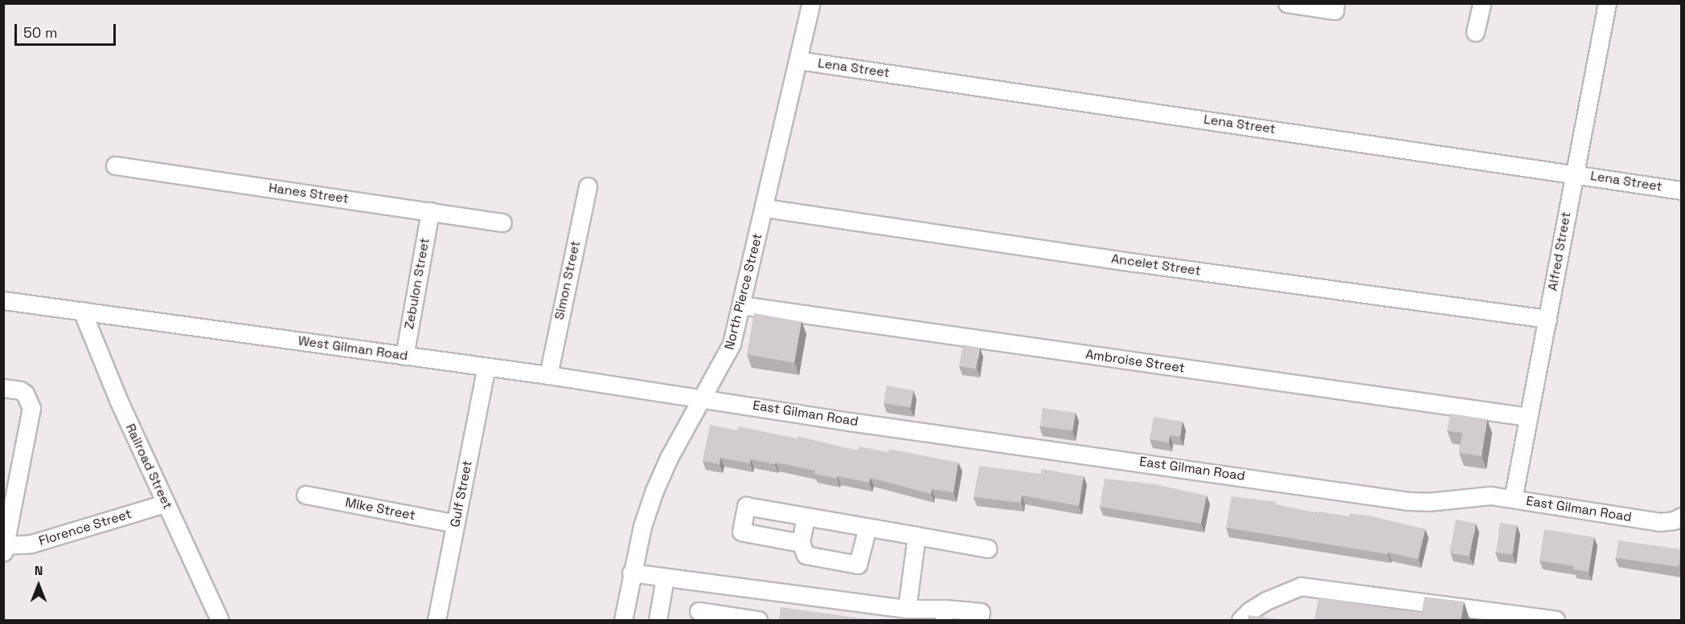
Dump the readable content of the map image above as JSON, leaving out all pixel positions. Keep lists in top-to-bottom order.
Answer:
{
  "streets": {
    "street": [
      "Lena Street",
      "Hanes Street",
      "Alfred Street",
      "Ancelet Street",
      "Simon Street",
      "Zebulon Street",
      "North Pierce Street",
      "West Gilman Road",
      "Ambroise Street",
      "East Gilman Road",
      "Railroad Street",
      "Gulf Street",
      "Mike Street",
      "Florence Street"
    ]
  },
  "crossings": [
    ["Lena Street", "Alfred Street"],
    ["Lena Street", "North Pierce Street"],
    ["Hanes Street", "Zebulon Street"],
    ["Alfred Street", "Ancelet Street"],
    ["Alfred Street", "Ambroise Street"],
    ["Alfred Street", "East Gilman Road"],
    ["Ancelet Street", "North Pierce Street"],
    ["Simon Street", "West Gilman Road"],
    ["Zebulon Street", "West Gilman Road"],
    ["North Pierce Street", "West Gilman Road"],
    ["North Pierce Street", "Ambroise Street"],
    ["North Pierce Street", "East Gilman Road"],
    ["West Gilman Road", "East Gilman Road"],
    ["West Gilman Road", "Railroad Street"],
    ["West Gilman Road", "Gulf Street"],
    ["Railroad Street", "Florence Street"],
    ["Gulf Street", "Mike Street"]
  ],
  "scale_bar": "50 m",
  "north": "top"
}
